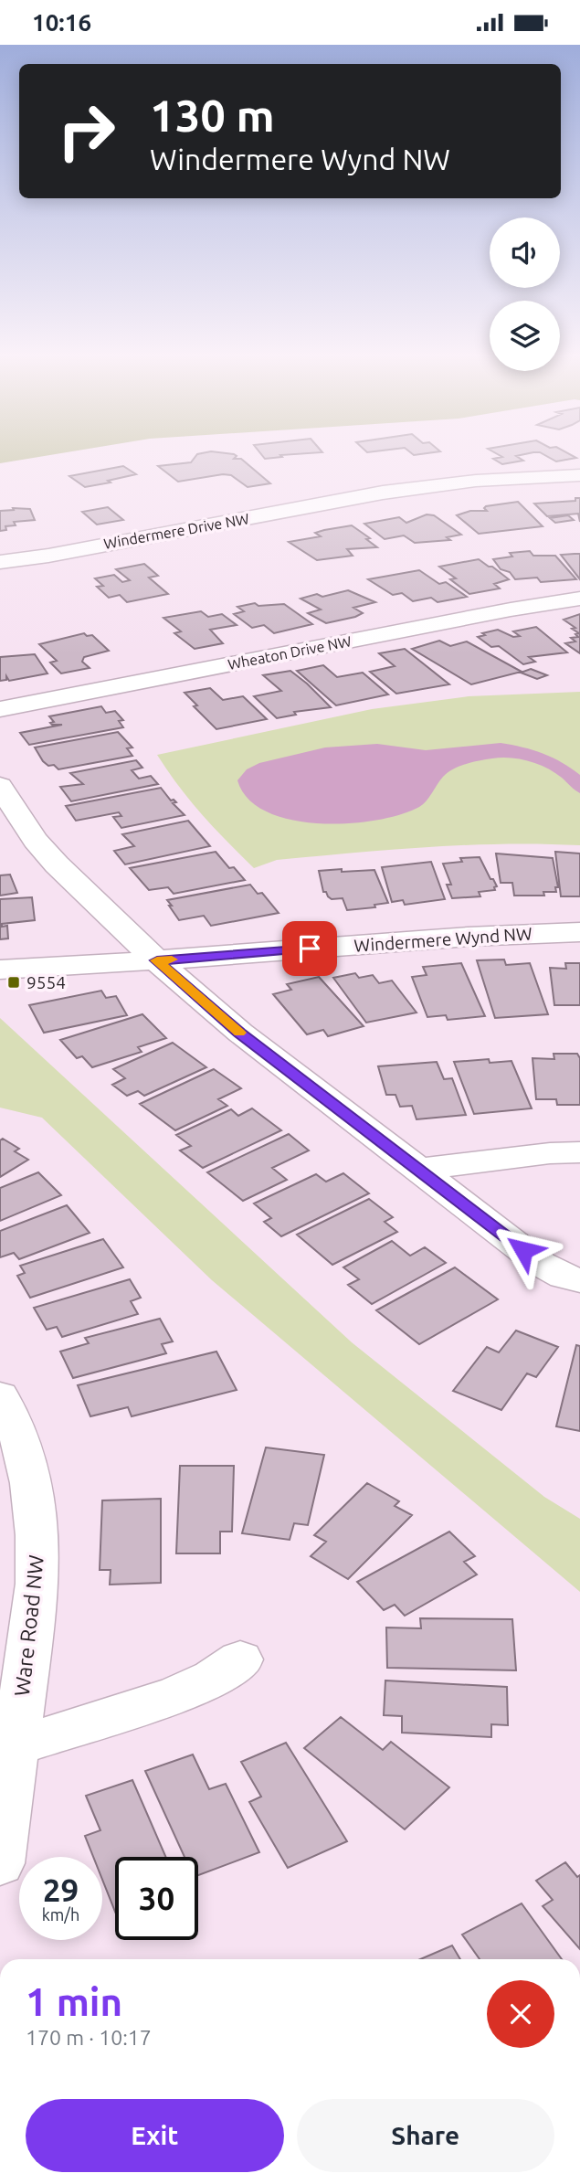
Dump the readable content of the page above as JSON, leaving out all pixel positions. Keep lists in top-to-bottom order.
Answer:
{
  "streets": {
    "street": [
      "Windermere Drive NW",
      "Wheaton Drive NW",
      "Windermere Wynd NW",
      "Ware Road NW"
    ]
  },
  "places": {
    "transit": ["9554"]
  },
  "page": {
    "status": "10:16",
    "turn": ["130 m", "Windermere Wynd NW"],
    "speed": "29 km/h",
    "limit": "30",
    "heading": ["1 min", "170 m · 10:17"],
    "buttons": ["Exit", "Share"]
  }
}
